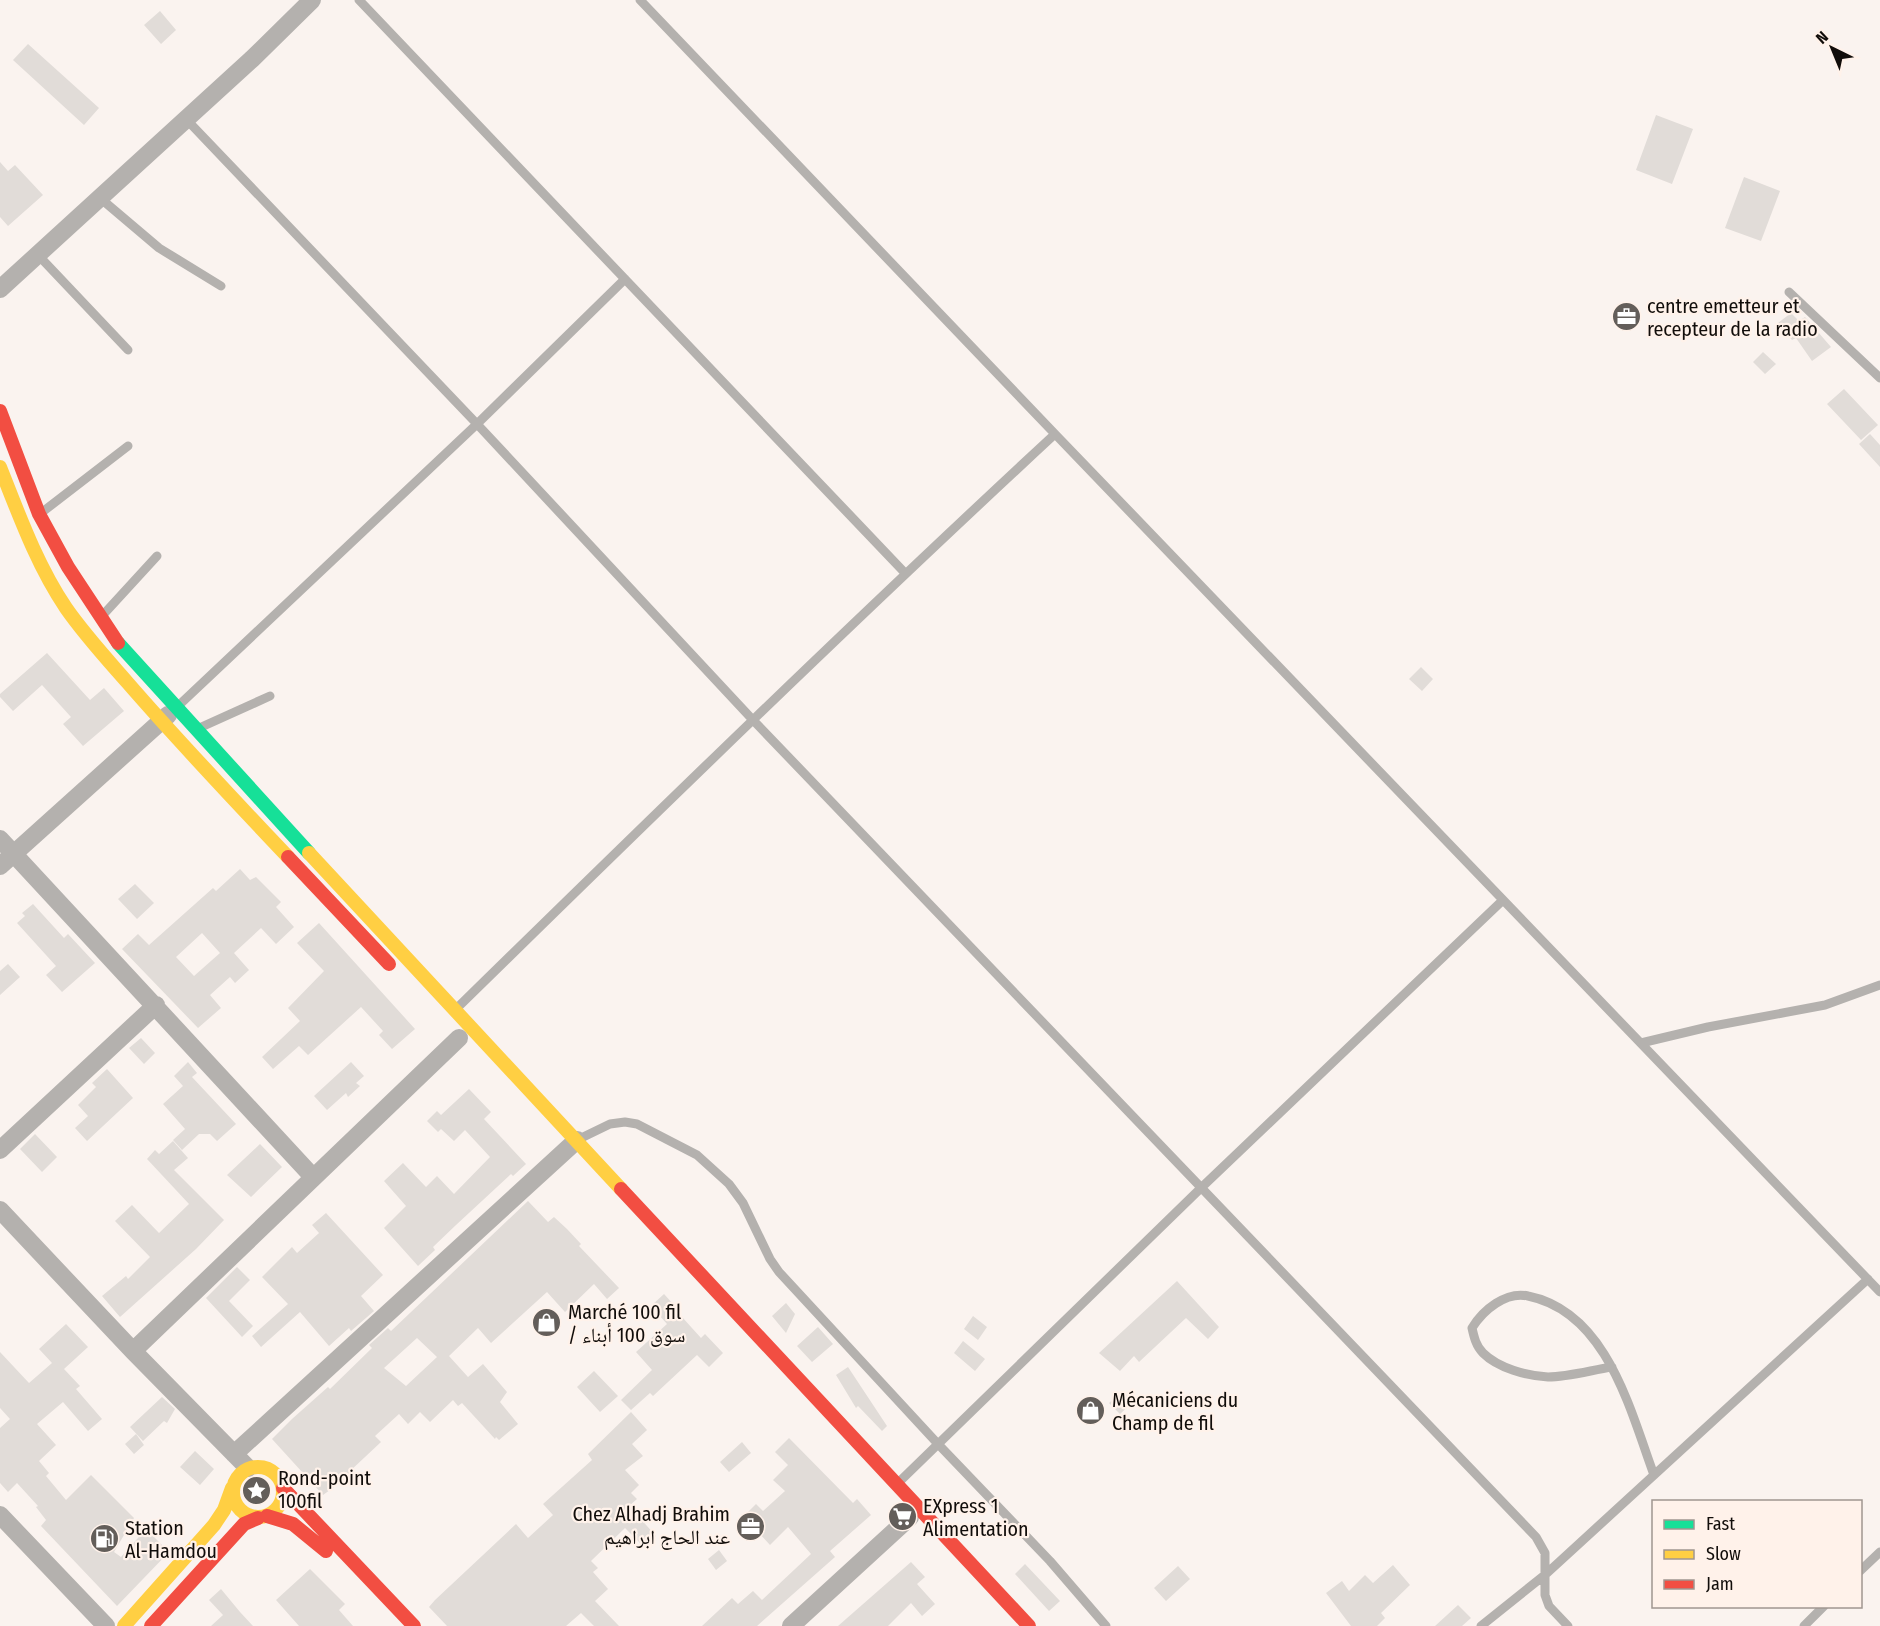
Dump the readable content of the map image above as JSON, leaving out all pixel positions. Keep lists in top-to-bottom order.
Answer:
{
  "places": {
    "office": ["centre emetteur et recepteur de la radio", "Chez Alhadj Brahim عند الحاج ابراهيم"],
    "shop": ["Marché 100 fil / سوق 100 أبناء", "Mécaniciens du Champ de fil"],
    "place": ["Rond-point 100fil"],
    "supermarket": ["EXpress 1 Alimentation"],
    "fuel station": ["Station Al-Hamdou"]
  },
  "legend": ["Fast", "Slow", "Jam"],
  "north": "top left"
}
